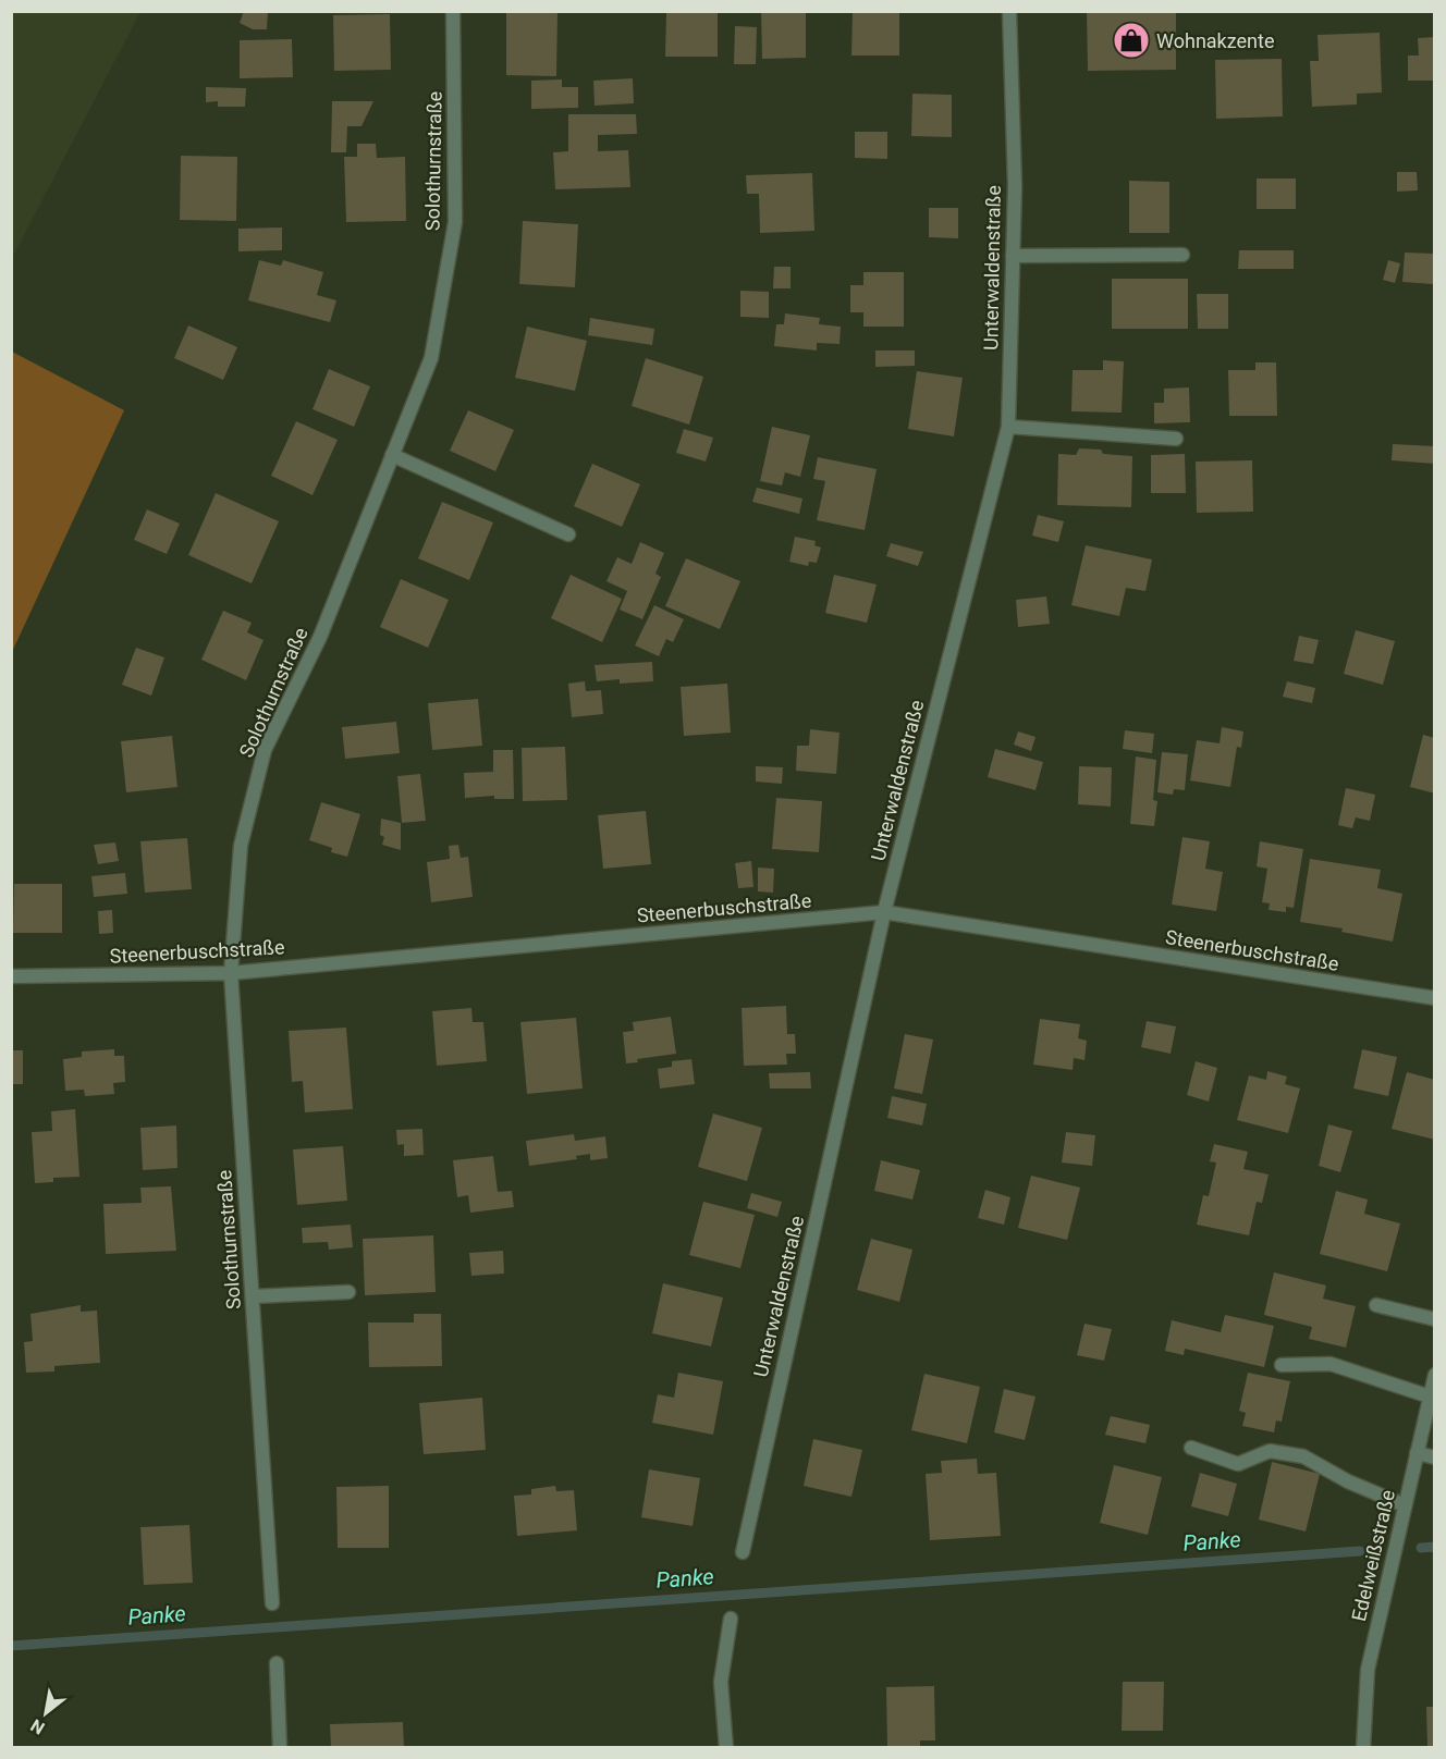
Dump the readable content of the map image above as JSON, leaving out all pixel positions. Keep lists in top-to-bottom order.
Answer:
{
  "streets": {
    "street": [
      "Solothurnstraße",
      "Unterwaldenstraße",
      "Steenerbuschstraße",
      "Edelweißstraße"
    ]
  },
  "crossings": [
    ["Solothurnstraße", "Steenerbuschstraße"],
    ["Unterwaldenstraße", "Steenerbuschstraße"]
  ],
  "water": ["Panke"],
  "places": {
    "shop": ["Wohnakzente"]
  },
  "north": "bottom left"
}
